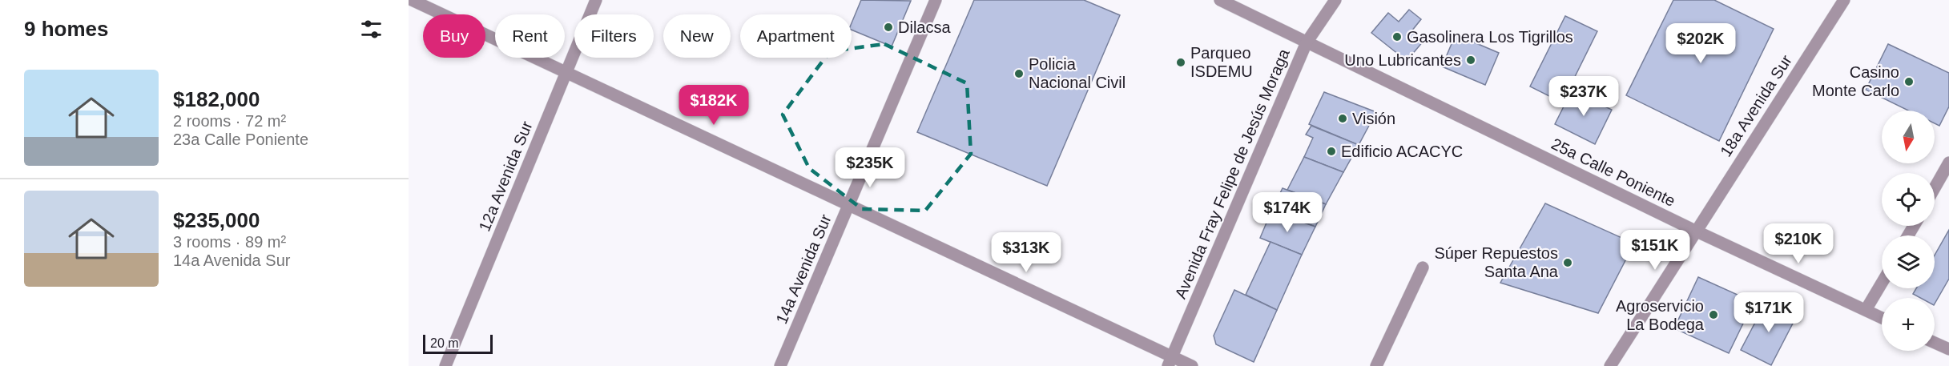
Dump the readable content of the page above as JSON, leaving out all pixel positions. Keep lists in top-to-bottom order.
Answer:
{
  "streets": {
    "street": [
      "18a Avenida Sur",
      "25a Calle Poniente",
      "Avenida Fray Felipe de Jesús Moraga",
      "12a Avenida Sur",
      "14a Avenida Sur"
    ]
  },
  "crossings": [
    ["18a Avenida Sur", "25a Calle Poniente"],
    ["25a Calle Poniente", "Avenida Fray Felipe de Jesús Moraga"]
  ],
  "places": [
    "Dilacsa",
    "Gasolinera Los Tigrillos",
    "Uno Lubricantes",
    "Parqueo ISDEMU",
    "Policia Nacional Civil",
    "Casino Monte Carlo",
    "Visión",
    "Edificio ACACYC",
    "Súper Repuestos Santa Ana",
    "Agroservicio La Bodega"
  ],
  "scale_bar": "20 m",
  "north": "bottom",
  "page": {
    "heading": "9 homes",
    "chip": [
      "Buy",
      "Rent",
      "Filters",
      "New",
      "Apartment"
    ],
    "price": [
      "$202K",
      "$237K",
      "$182K",
      "$235K",
      "$174K",
      "$210K",
      "$151K",
      "$313K",
      "$171K"
    ],
    "list": [
      {
        "name": "$182,000",
        "note": "2 rooms · 72 m² · 23a Calle Poniente"
      },
      {
        "name": "$235,000",
        "note": "3 rooms · 89 m² · 14a Avenida Sur"
      }
    ],
    "map_buttons": "+",
    "scale": "20 m"
  }
}
